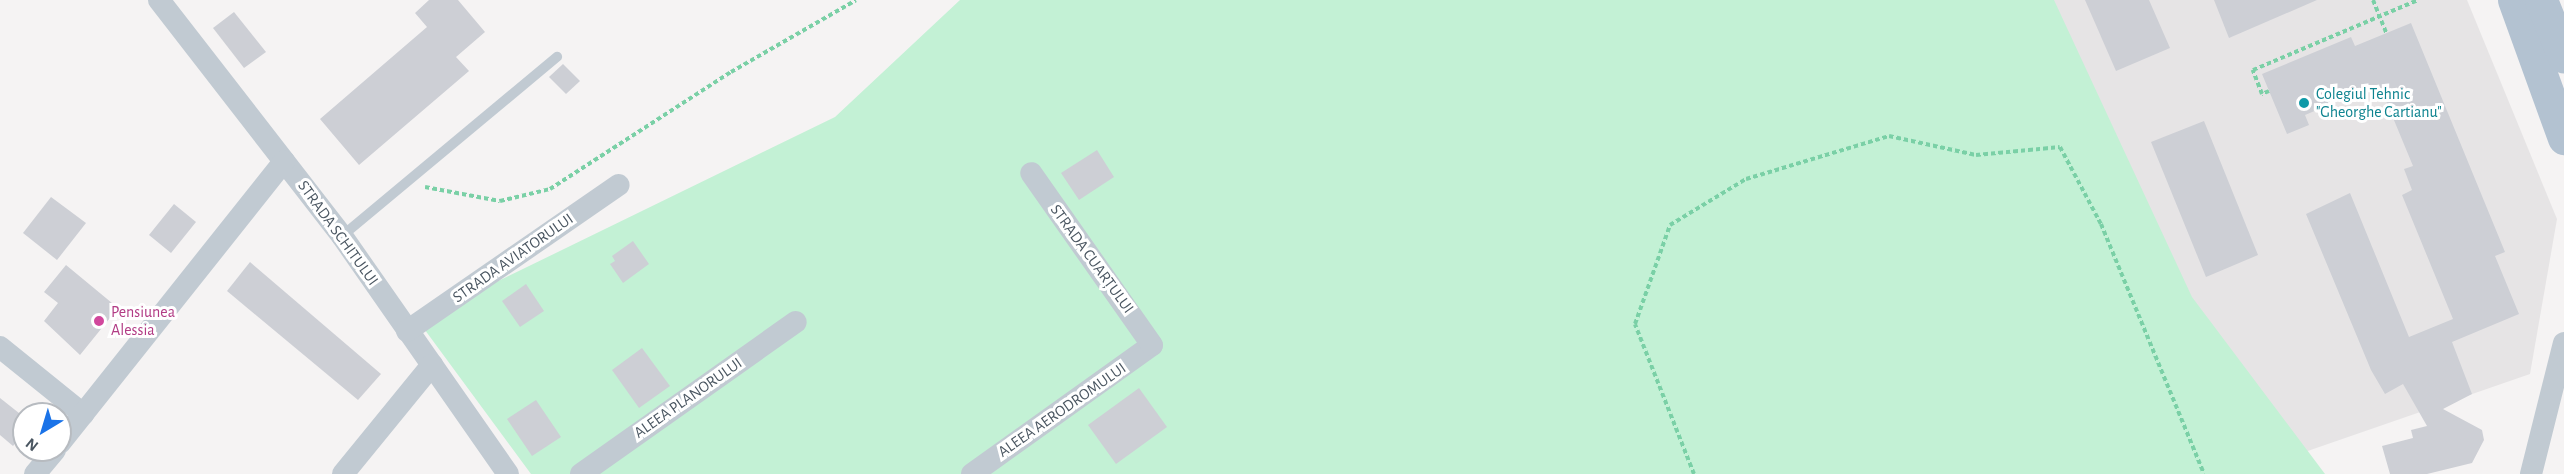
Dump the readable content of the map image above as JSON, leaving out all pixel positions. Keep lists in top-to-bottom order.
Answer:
{
  "streets": {
    "street": [
      "STRADA SCHITULUI",
      "STRADA AVIATORULUI",
      "STRADA CUARȚULUI",
      "ALEEA PLANORULUI",
      "ALEEA AERODROMULUI"
    ]
  },
  "crossings": [
    ["STRADA SCHITULUI", "STRADA AVIATORULUI"],
    ["STRADA CUARȚULUI", "ALEEA AERODROMULUI"]
  ],
  "places": ["Colegiul Tehnic \"Gheorghe Cartianu\"", "Pensiunea Alessia"],
  "north": "bottom left"
}
